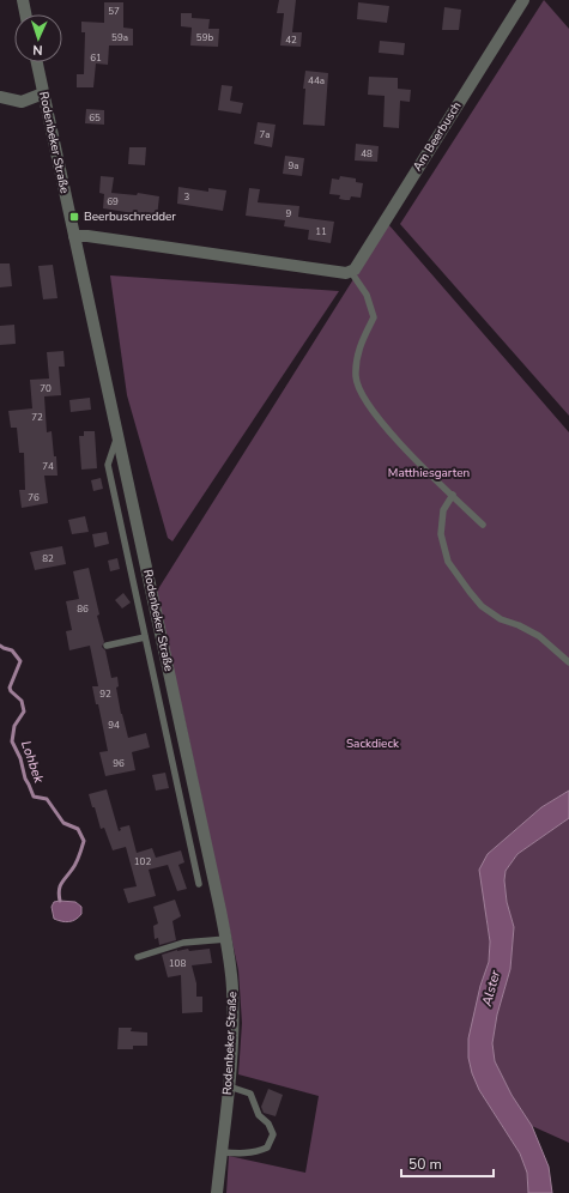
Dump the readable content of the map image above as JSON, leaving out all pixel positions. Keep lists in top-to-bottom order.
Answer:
{
  "streets": {
    "street": ["Am Beerbusch", "Rodenbeker Straße"]
  },
  "water": ["Lohbek", "Alster"],
  "parks": ["Matthiesgarten", "Sackdieck"],
  "places": {
    "transit": ["Beerbuschredder"]
  },
  "house_numbers": [
    "57",
    "59a",
    "59b",
    "42",
    "61",
    "44a",
    "65",
    "7a",
    "48",
    "9a",
    "3",
    "69",
    "9",
    "11",
    "70",
    "72",
    "74",
    "76",
    "82",
    "86",
    "92",
    "94",
    "96",
    "102",
    "108"
  ],
  "scale_bar": "50 m",
  "north": "bottom"
}
